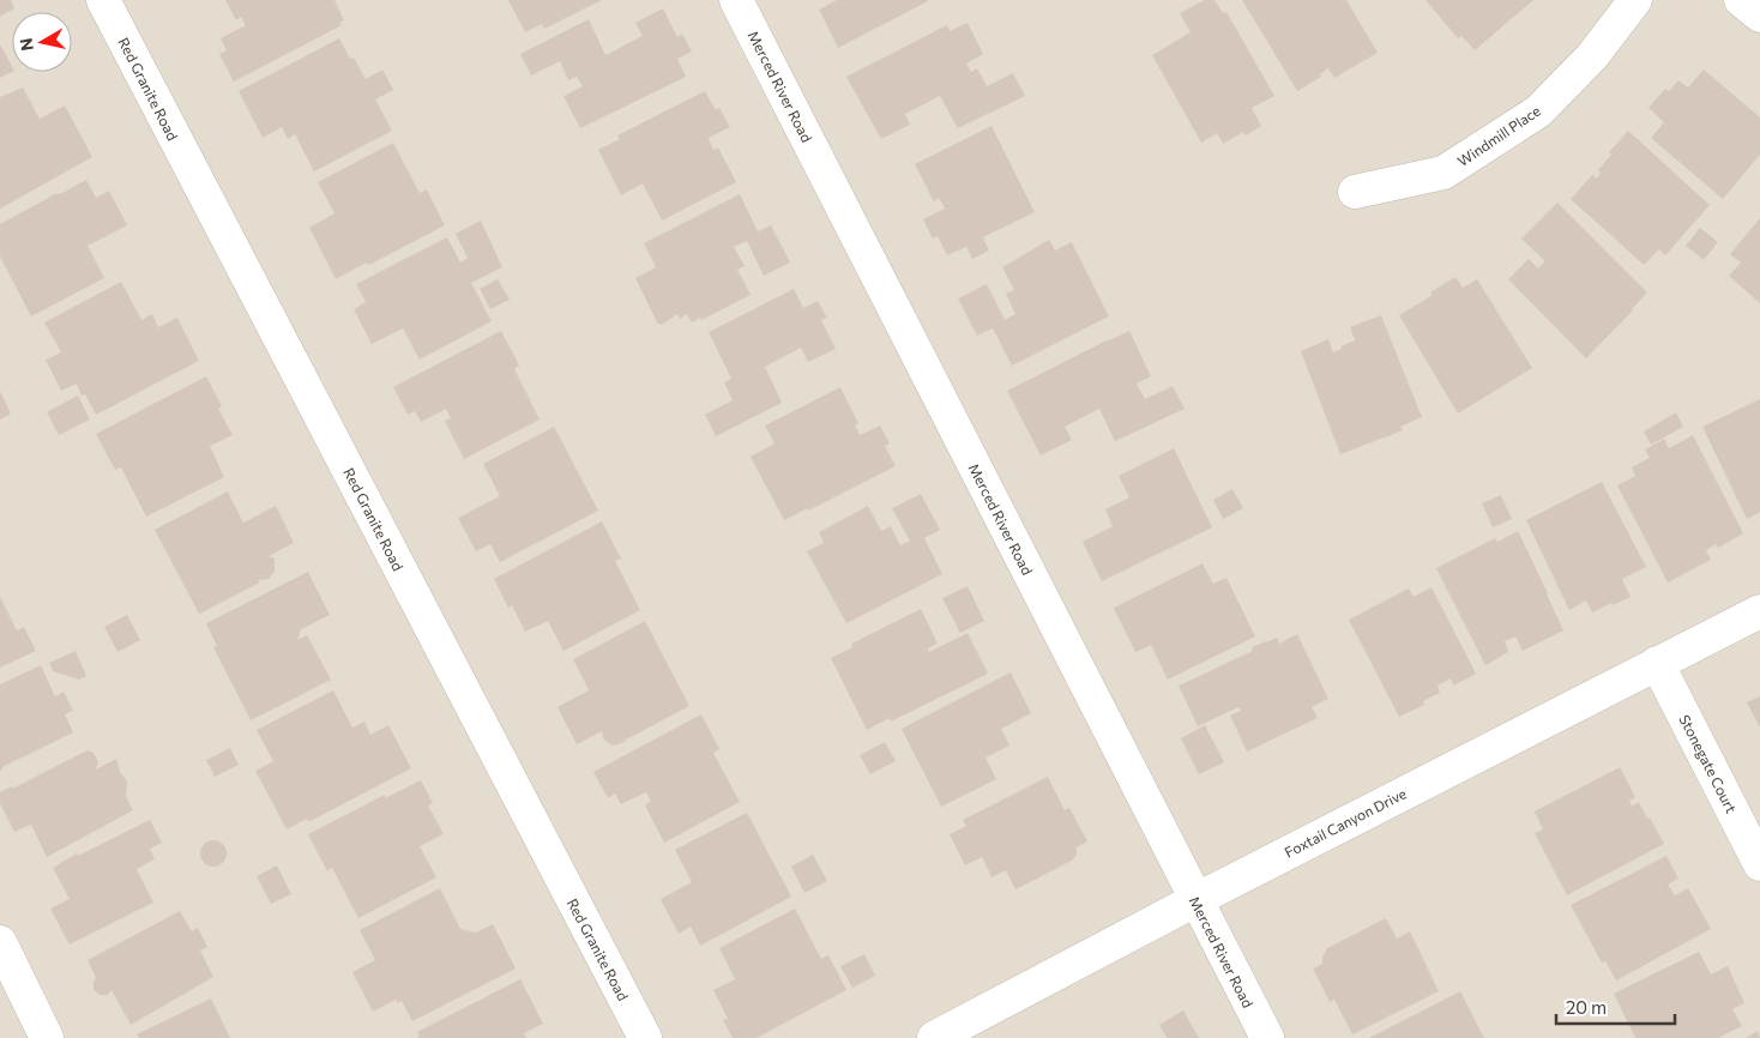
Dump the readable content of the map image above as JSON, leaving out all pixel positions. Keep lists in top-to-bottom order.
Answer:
{
  "streets": {
    "street": [
      "Merced River Road",
      "Red Granite Road",
      "Windmill Place",
      "Stonegate Court",
      "Foxtail Canyon Drive"
    ]
  },
  "crossings": [
    ["Merced River Road", "Foxtail Canyon Drive"],
    ["Stonegate Court", "Foxtail Canyon Drive"]
  ],
  "scale_bar": "20 m",
  "north": "left"
}
